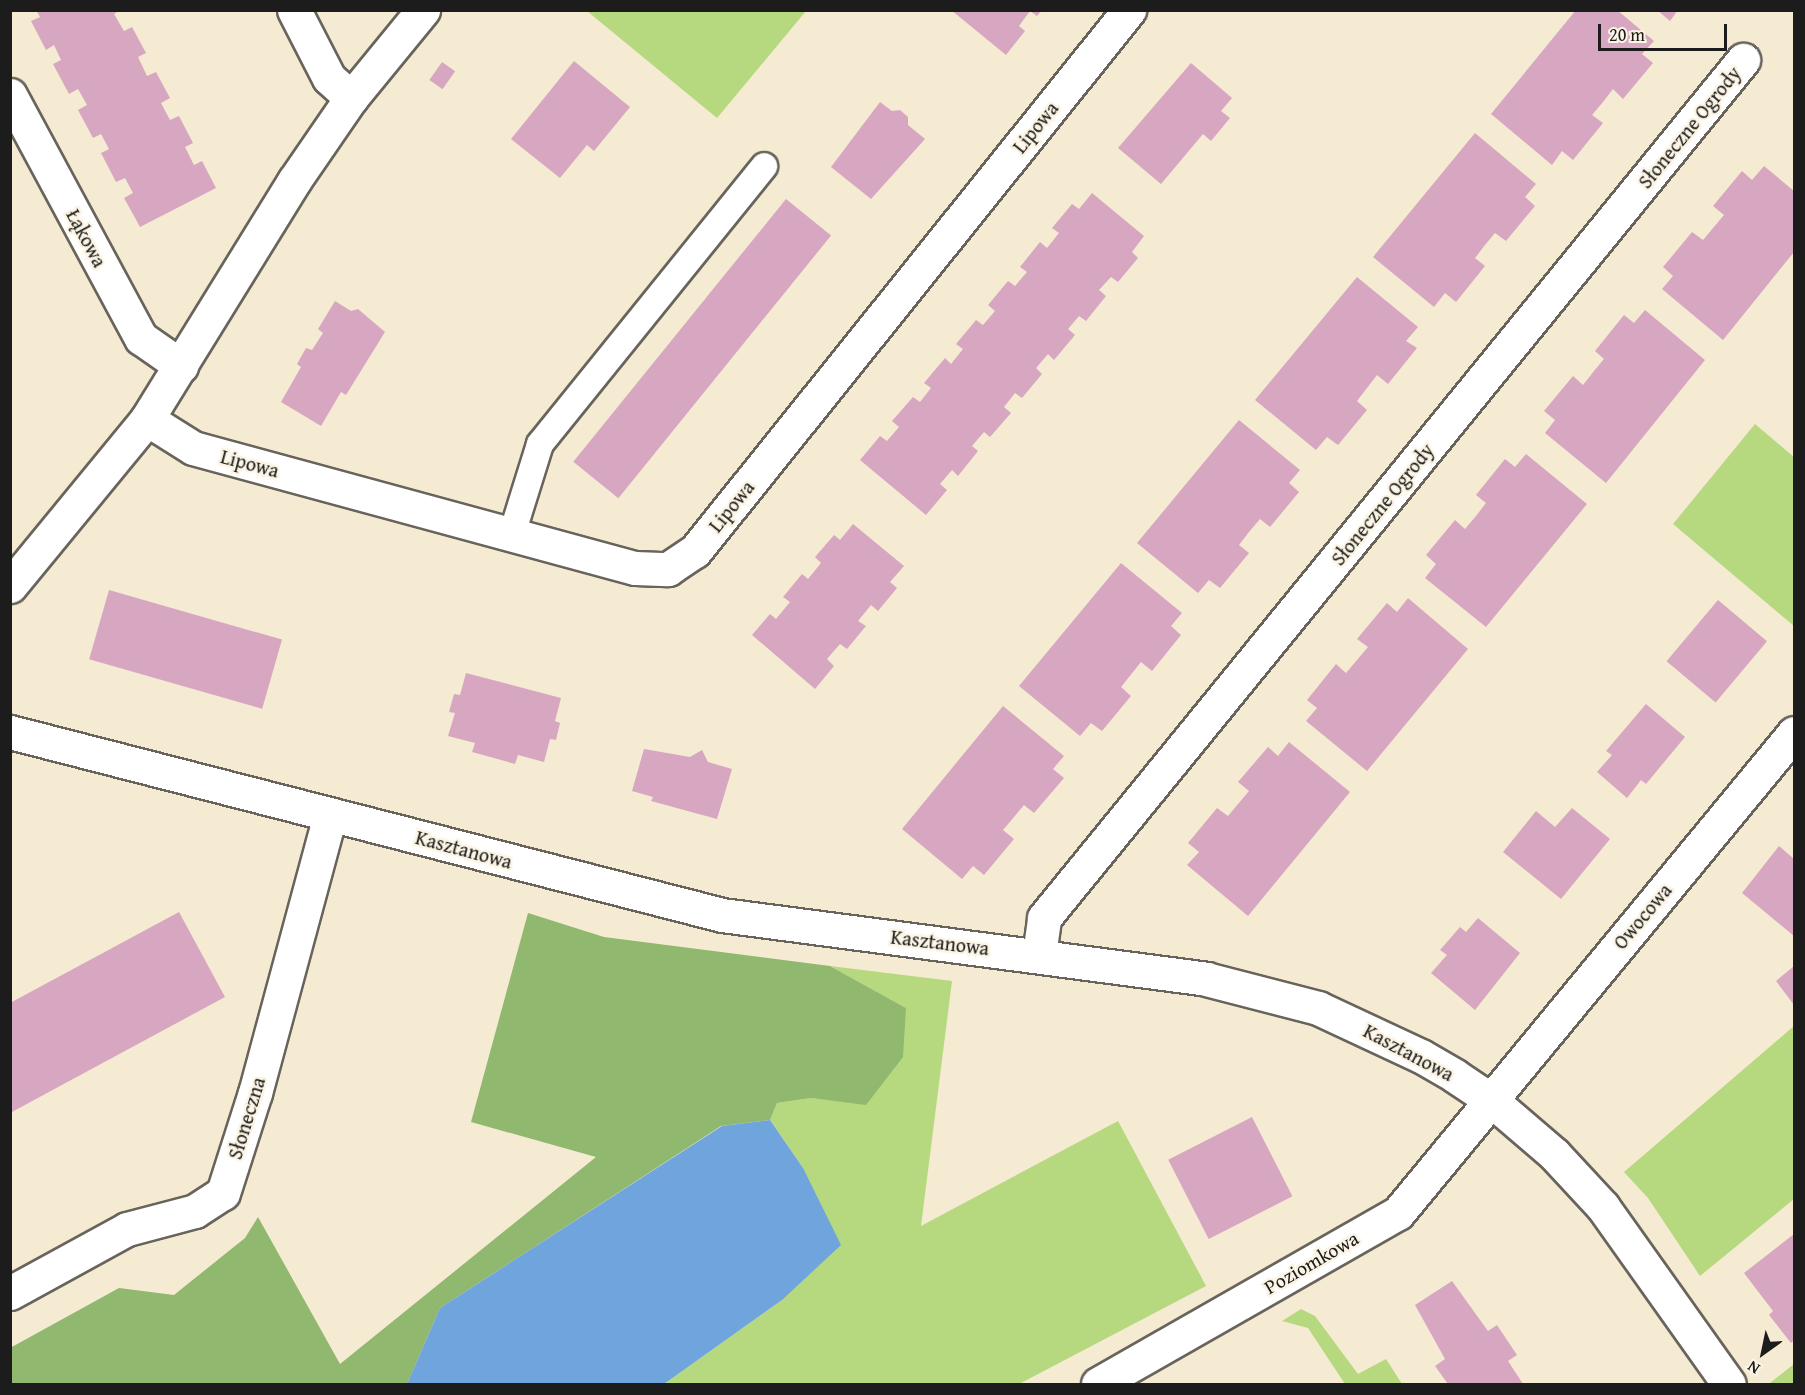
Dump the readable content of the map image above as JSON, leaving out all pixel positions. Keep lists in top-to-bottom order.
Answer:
{
  "streets": {
    "street": [
      "Lipowa",
      "Słoneczne Ogrody",
      "Łąkowa",
      "Kasztanowa",
      "Owocowa",
      "Słoneczna",
      "Poziomkowa"
    ]
  },
  "crossings": [
    ["Słoneczne Ogrody", "Kasztanowa"],
    ["Kasztanowa", "Owocowa"],
    ["Kasztanowa", "Słoneczna"],
    ["Kasztanowa", "Poziomkowa"],
    ["Owocowa", "Poziomkowa"]
  ],
  "scale_bar": "20 m",
  "north": "bottom left"
}
